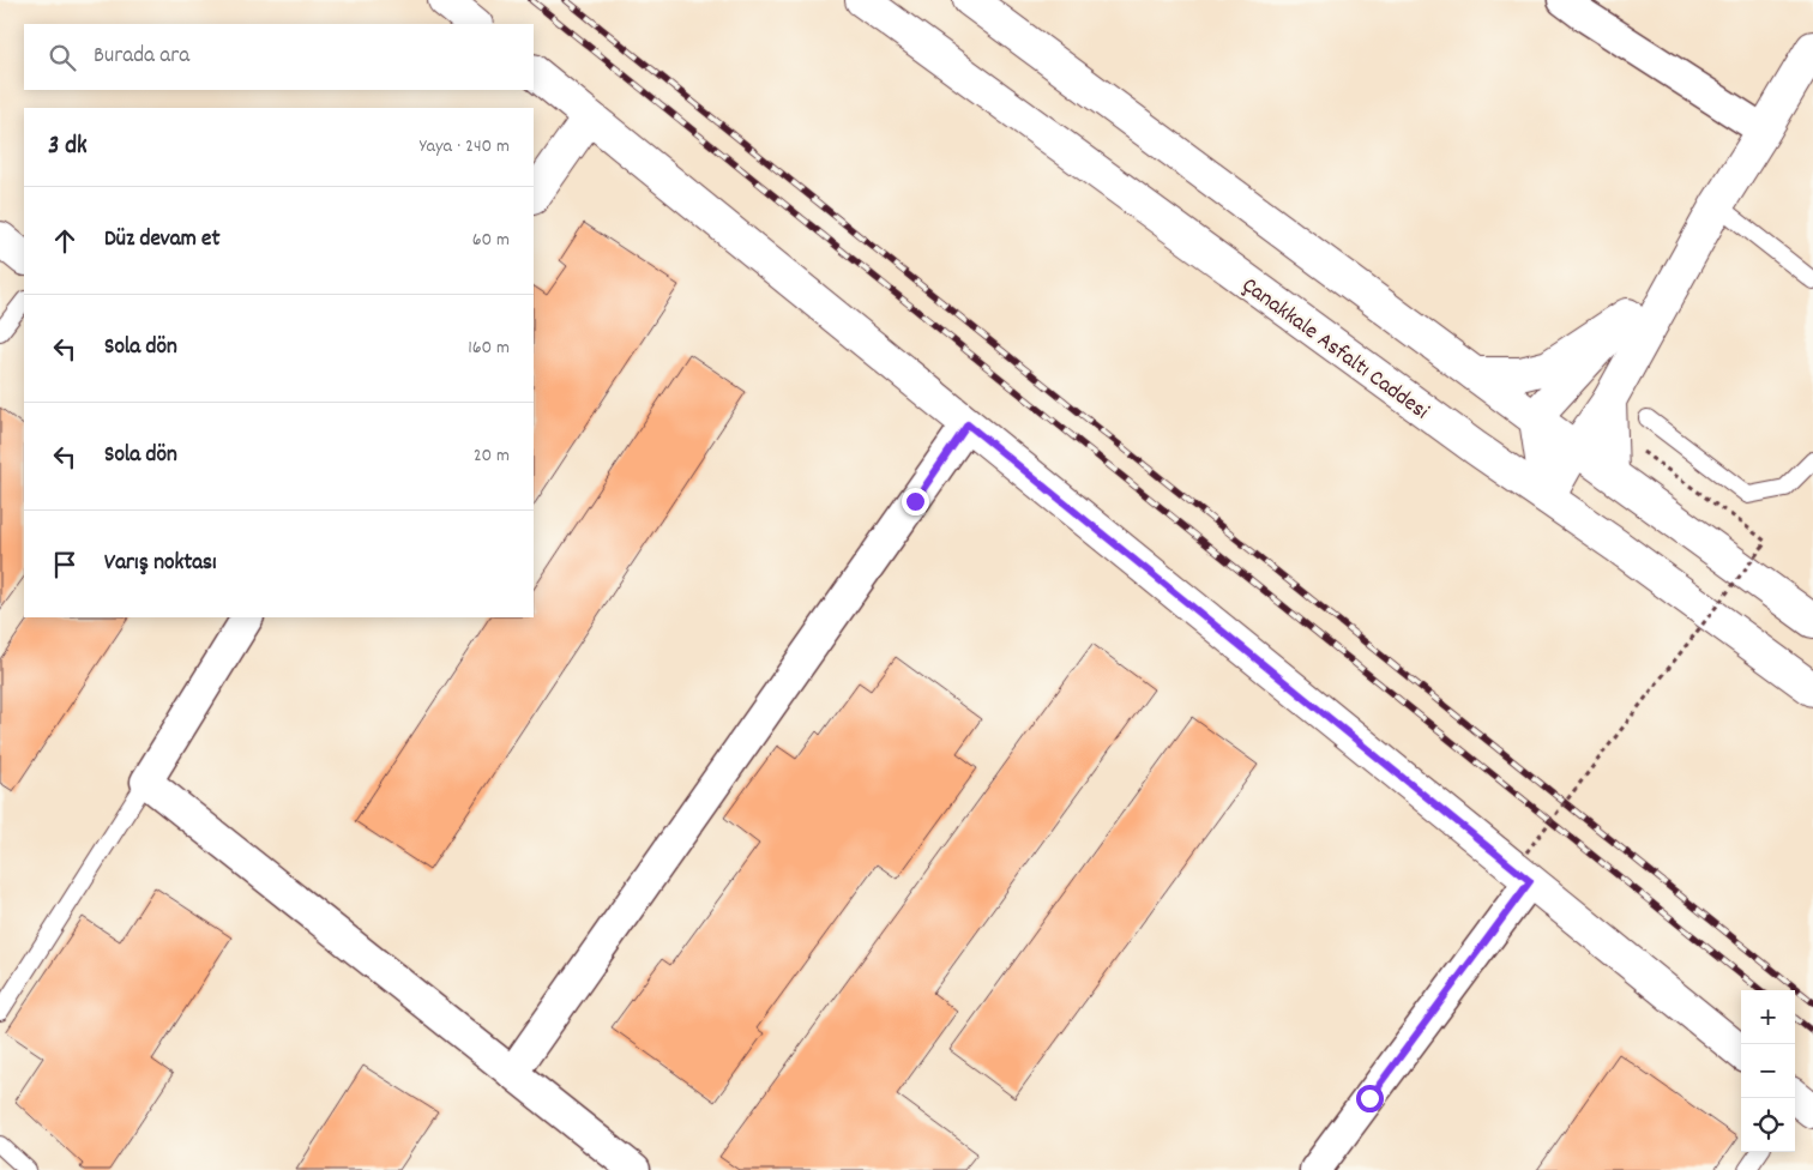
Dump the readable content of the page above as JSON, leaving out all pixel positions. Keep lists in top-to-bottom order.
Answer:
{
  "streets": {
    "main road": ["Çanakkale Asfaltı Caddesi"]
  },
  "page": {
    "search": "Burada ara",
    "heading": ["3 dk", "Yaya · 240 m"],
    "list": [
      ["Düz devam et", "60 m"],
      ["Sola dön", "160 m"],
      ["Sola dön", "20 m"],
      "Varış noktası"
    ],
    "map_buttons": ["+", "−"]
  }
}
